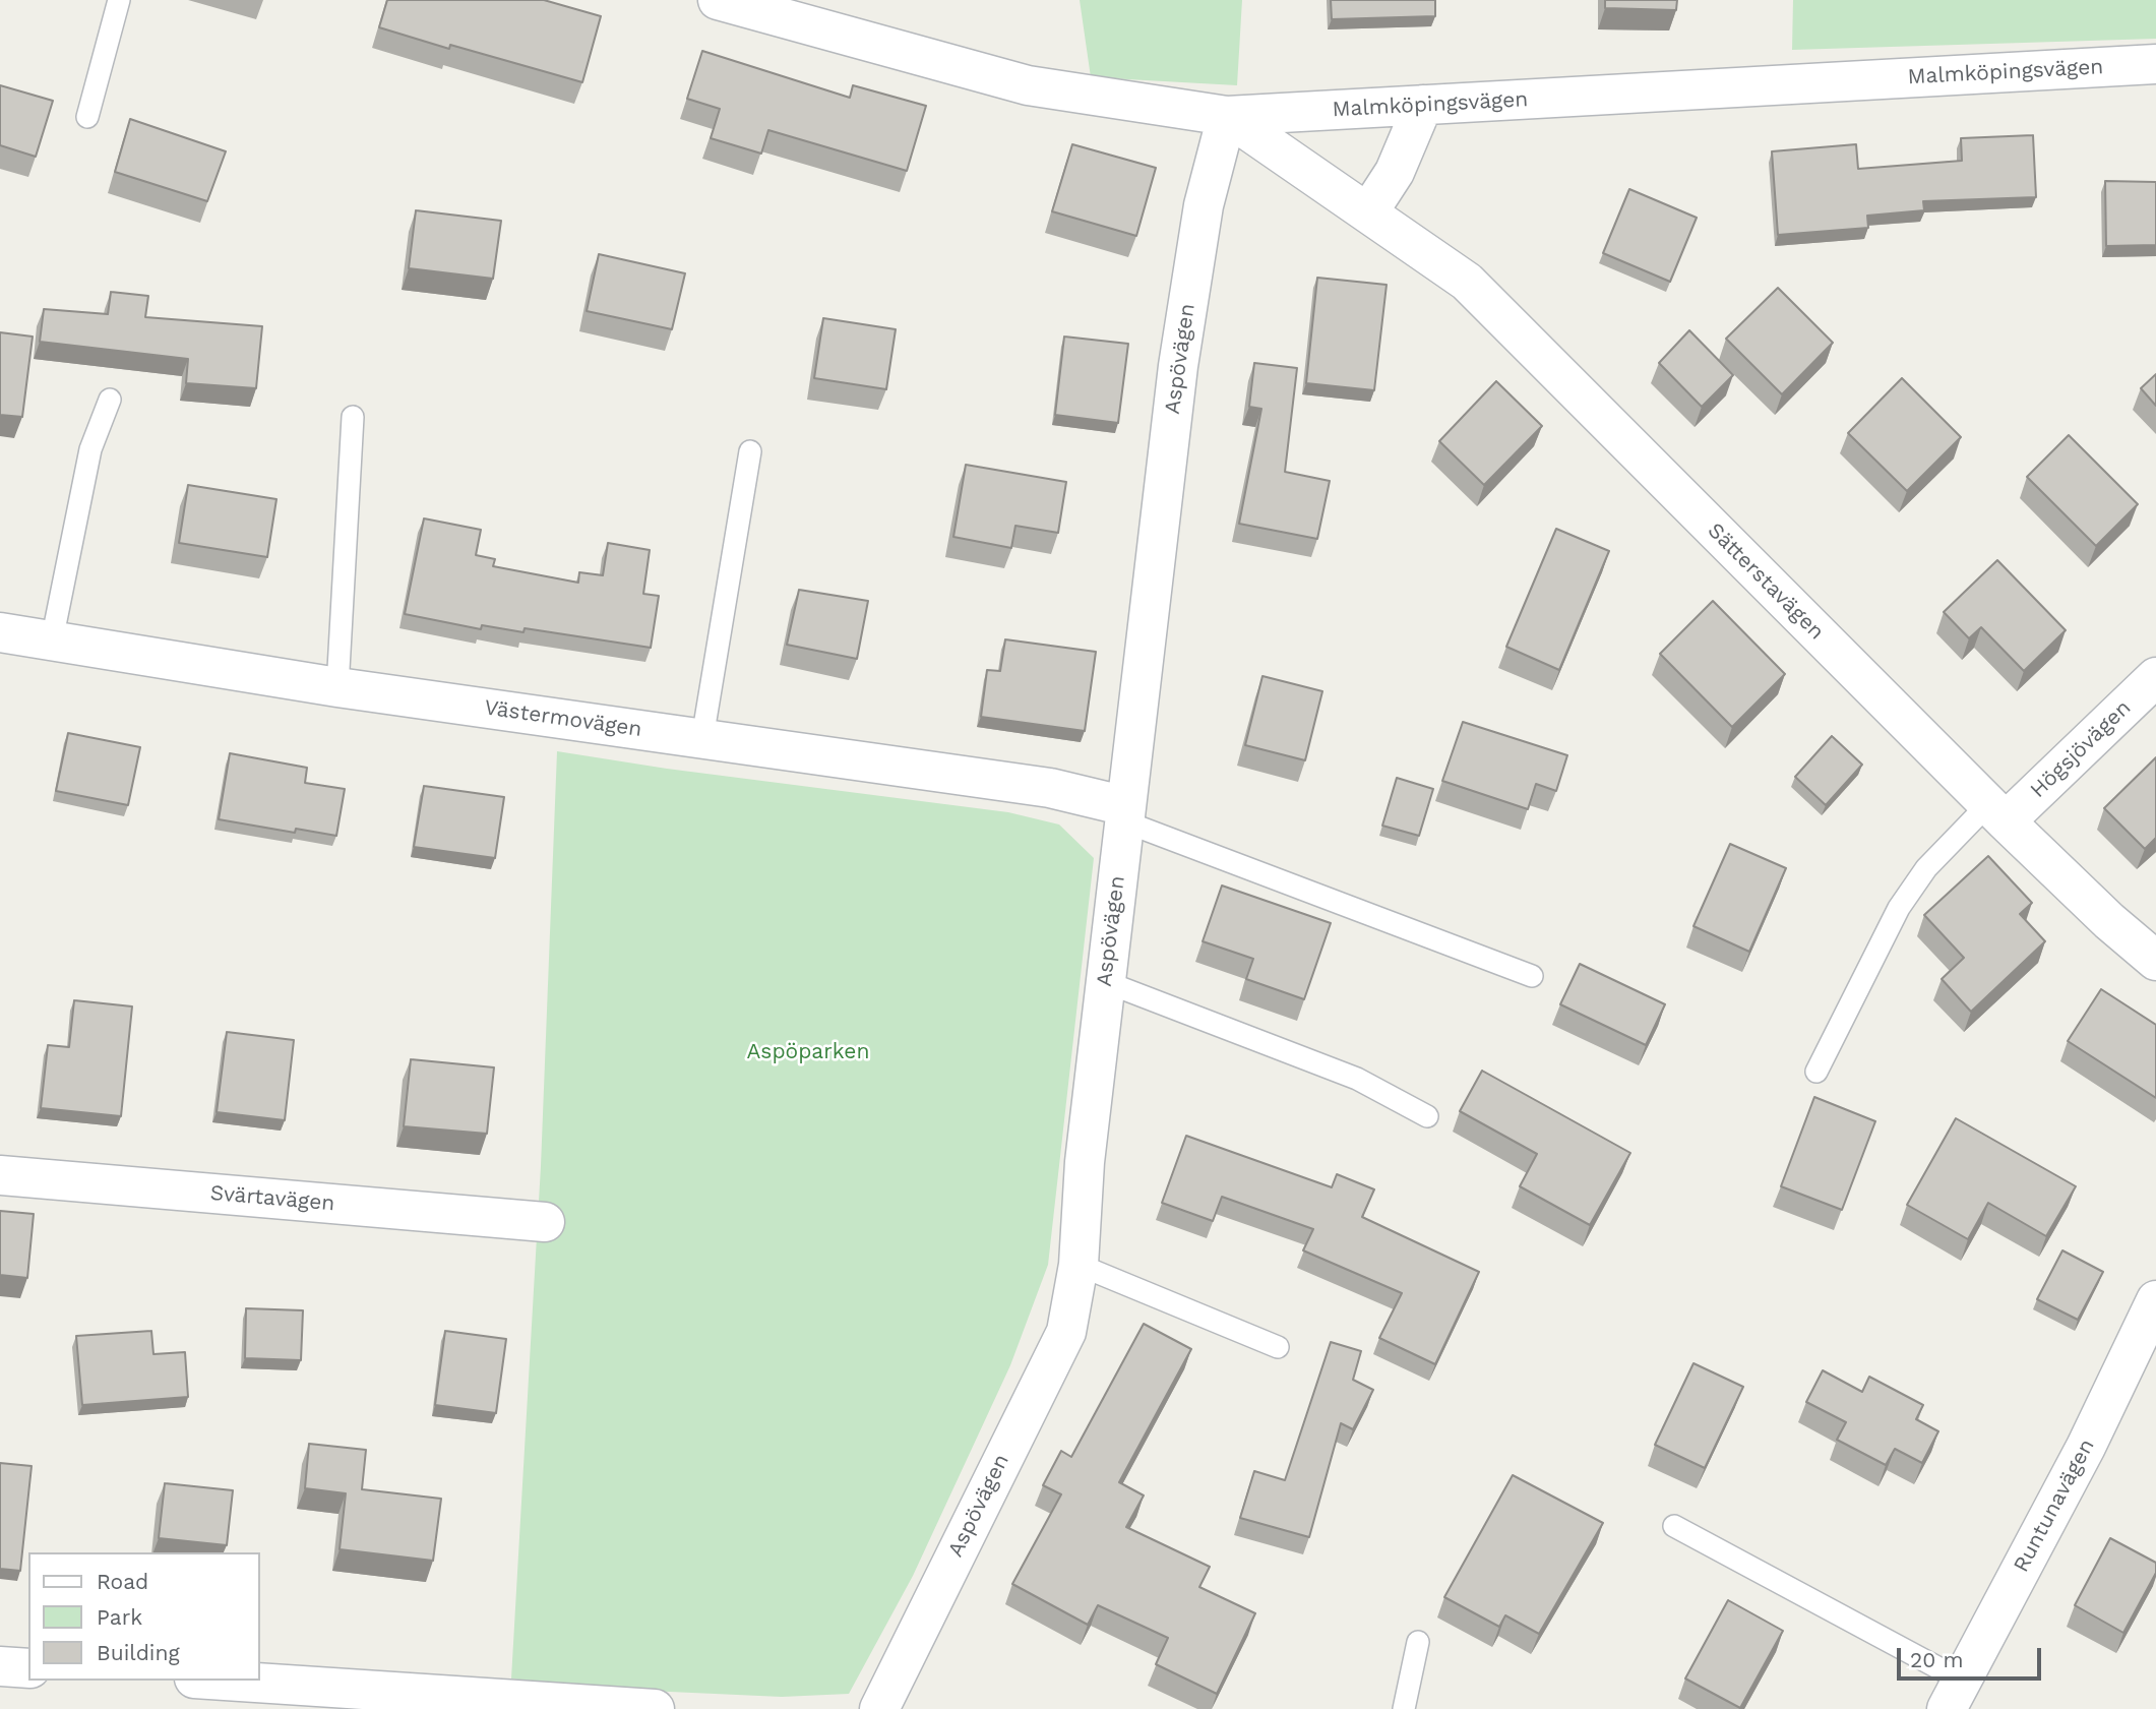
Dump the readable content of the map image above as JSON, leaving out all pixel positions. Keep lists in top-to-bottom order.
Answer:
{
  "streets": {
    "street": [
      "Malmköpingsvägen",
      "Aspövägen",
      "Sätterstavägen",
      "Västermovägen",
      "Högsjövägen",
      "Svärtavägen",
      "Runtunavägen"
    ]
  },
  "crossings": [
    ["Malmköpingsvägen", "Aspövägen"],
    ["Malmköpingsvägen", "Sätterstavägen"],
    ["Aspövägen", "Sätterstavägen"],
    ["Aspövägen", "Västermovägen"],
    ["Sätterstavägen", "Högsjövägen"]
  ],
  "parks": ["Aspöparken"],
  "legend": ["Road", "Park", "Building"],
  "scale_bar": "20 m"
}
